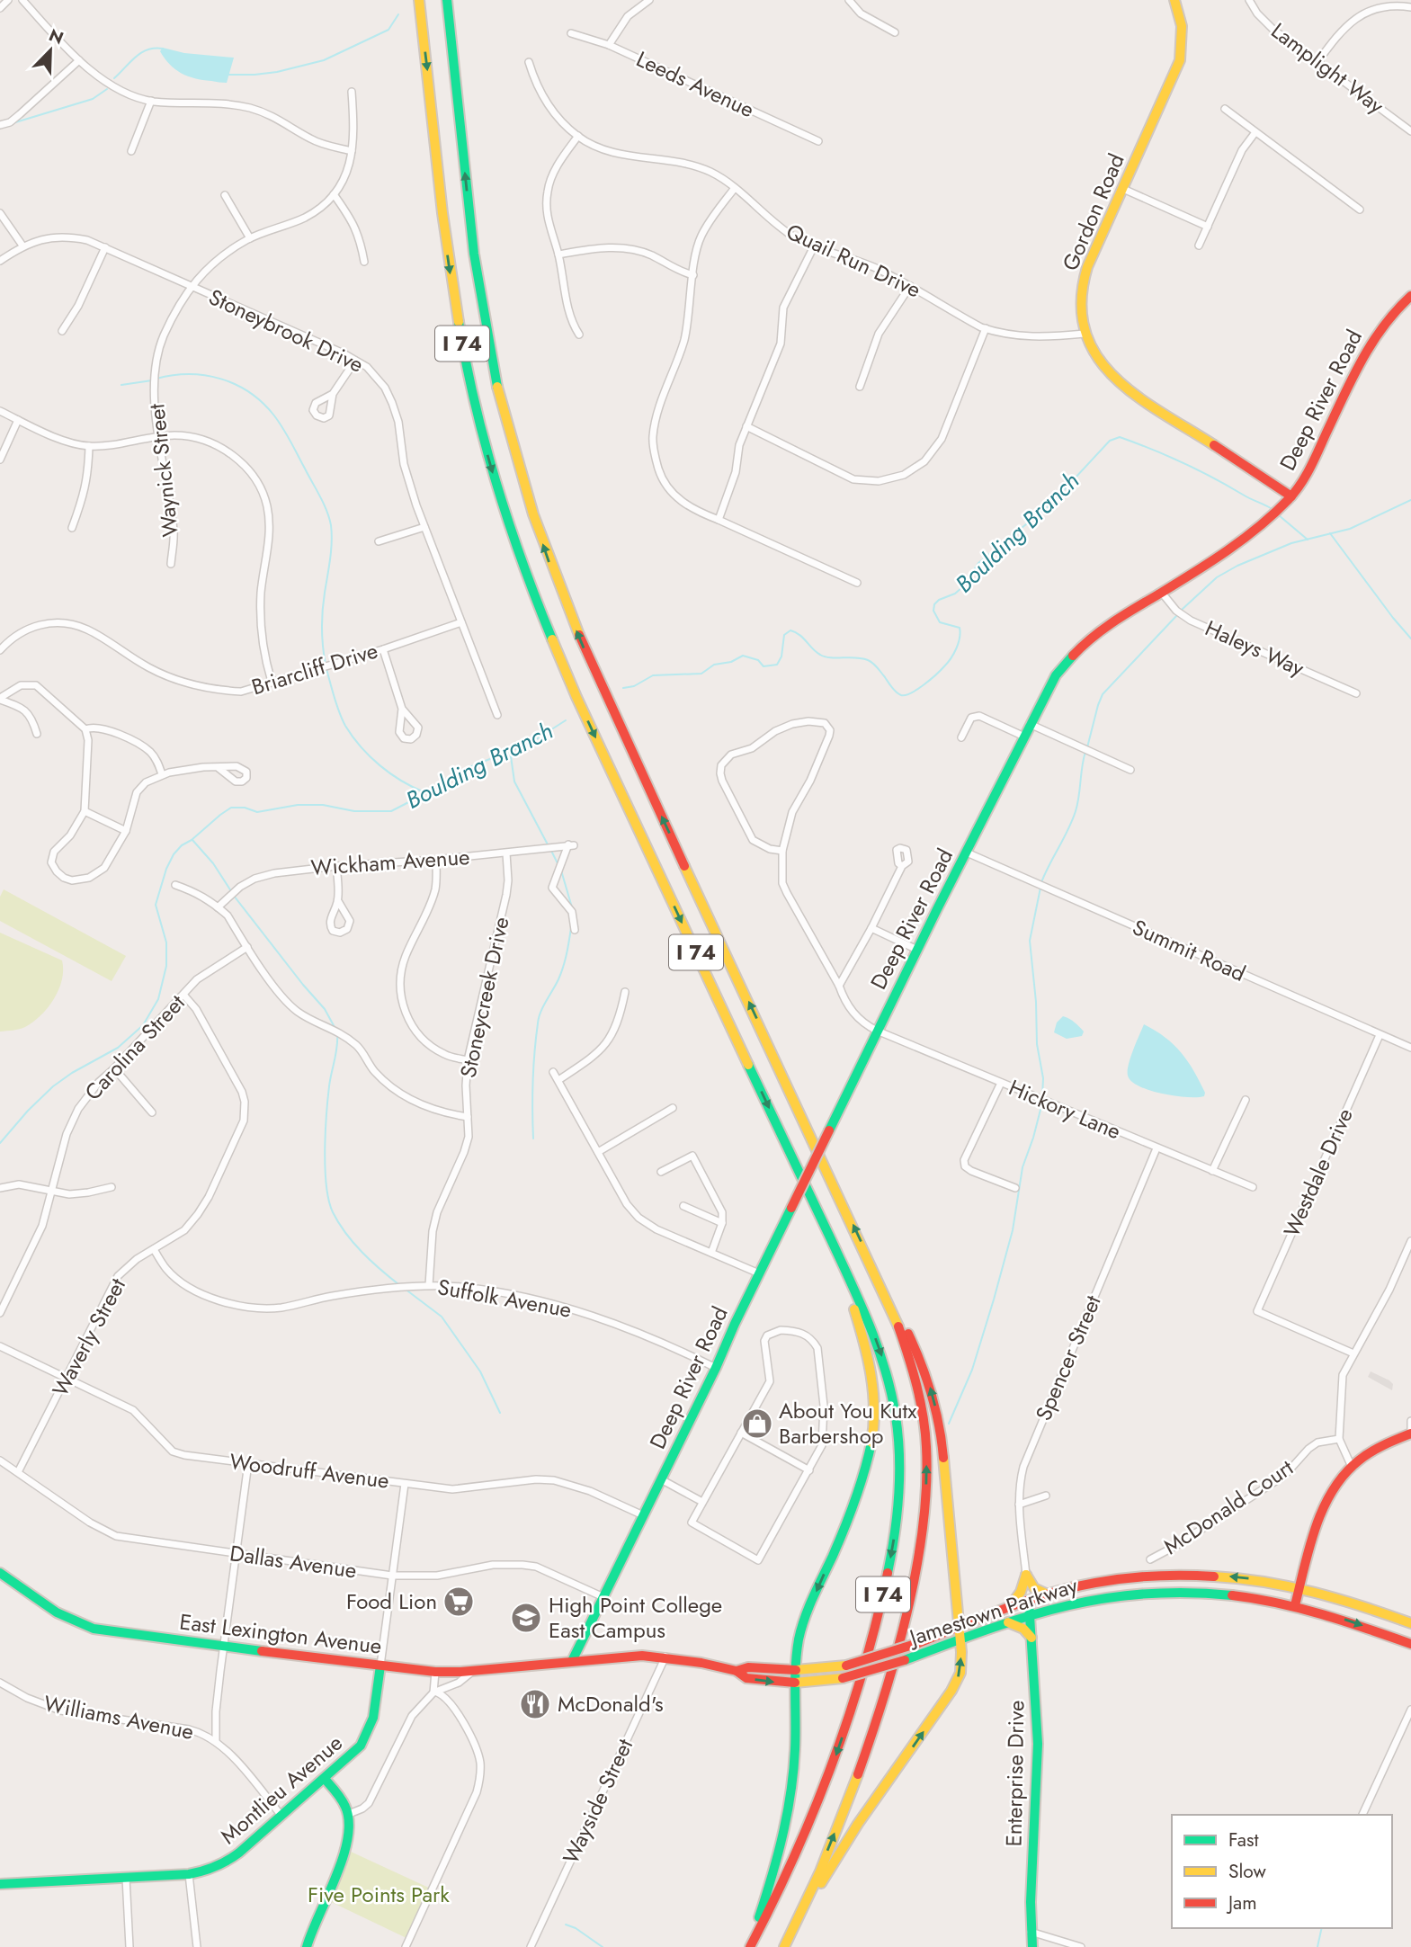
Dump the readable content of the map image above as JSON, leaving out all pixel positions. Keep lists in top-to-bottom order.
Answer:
{
  "streets": {
    "main road": [
      "Gordon Road",
      "I 74",
      "Deep River Road",
      "Jamestown Parkway",
      "East Lexington Avenue",
      "Enterprise Drive",
      "Montlieu Avenue"
    ],
    "street": [
      "Lamplight Way",
      "Leeds Avenue",
      "Quail Run Drive",
      "Stoneybrook Drive",
      "Waynick Street",
      "Haleys Way",
      "Briarcliff Drive",
      "Wickham Avenue",
      "Summit Road",
      "Stoneycreek Drive",
      "Carolina Street",
      "Hickory Lane",
      "Westdale Drive",
      "Suffolk Avenue",
      "Waverly Street",
      "Spencer Street",
      "Woodruff Avenue",
      "McDonald Court",
      "Dallas Avenue",
      "Williams Avenue",
      "Wayside Street"
    ]
  },
  "crossings": [
    ["Gordon Road", "Quail Run Drive"],
    ["Gordon Road", "Deep River Road"],
    ["Stoneybrook Drive", "Waynick Street"],
    ["Stoneybrook Drive", "Briarcliff Drive"],
    ["Deep River Road", "Haleys Way"],
    ["Deep River Road", "Summit Road"],
    ["Deep River Road", "Hickory Lane"],
    ["Deep River Road", "Suffolk Avenue"],
    ["Deep River Road", "Woodruff Avenue"],
    ["Deep River Road", "Dallas Avenue"],
    ["Deep River Road", "Jamestown Parkway"],
    ["Deep River Road", "East Lexington Avenue"],
    ["Wickham Avenue", "Stoneycreek Drive"],
    ["Summit Road", "Westdale Drive"],
    ["Stoneycreek Drive", "Suffolk Avenue"],
    ["Carolina Street", "Waverly Street"],
    ["Hickory Lane", "Spencer Street"],
    ["Suffolk Avenue", "Waverly Street"],
    ["Waverly Street", "Woodruff Avenue"],
    ["Waverly Street", "Dallas Avenue"],
    ["Woodruff Avenue", "Montlieu Avenue"],
    ["Dallas Avenue", "Montlieu Avenue"],
    ["Jamestown Parkway", "East Lexington Avenue"],
    ["Jamestown Parkway", "Enterprise Drive"],
    ["Jamestown Parkway", "Wayside Street"],
    ["East Lexington Avenue", "Montlieu Avenue"],
    ["Williams Avenue", "Montlieu Avenue"]
  ],
  "water": ["Boulding Branch"],
  "parks": ["Five Points Park"],
  "places": {
    "shop": ["About You Kutx Barbershop"],
    "supermarket": ["Food Lion"],
    "school or university": ["High Point College East Campus"],
    "restaurant": ["McDonald's"]
  },
  "legend": ["Fast", "Slow", "Jam"],
  "north": "top right"
}
